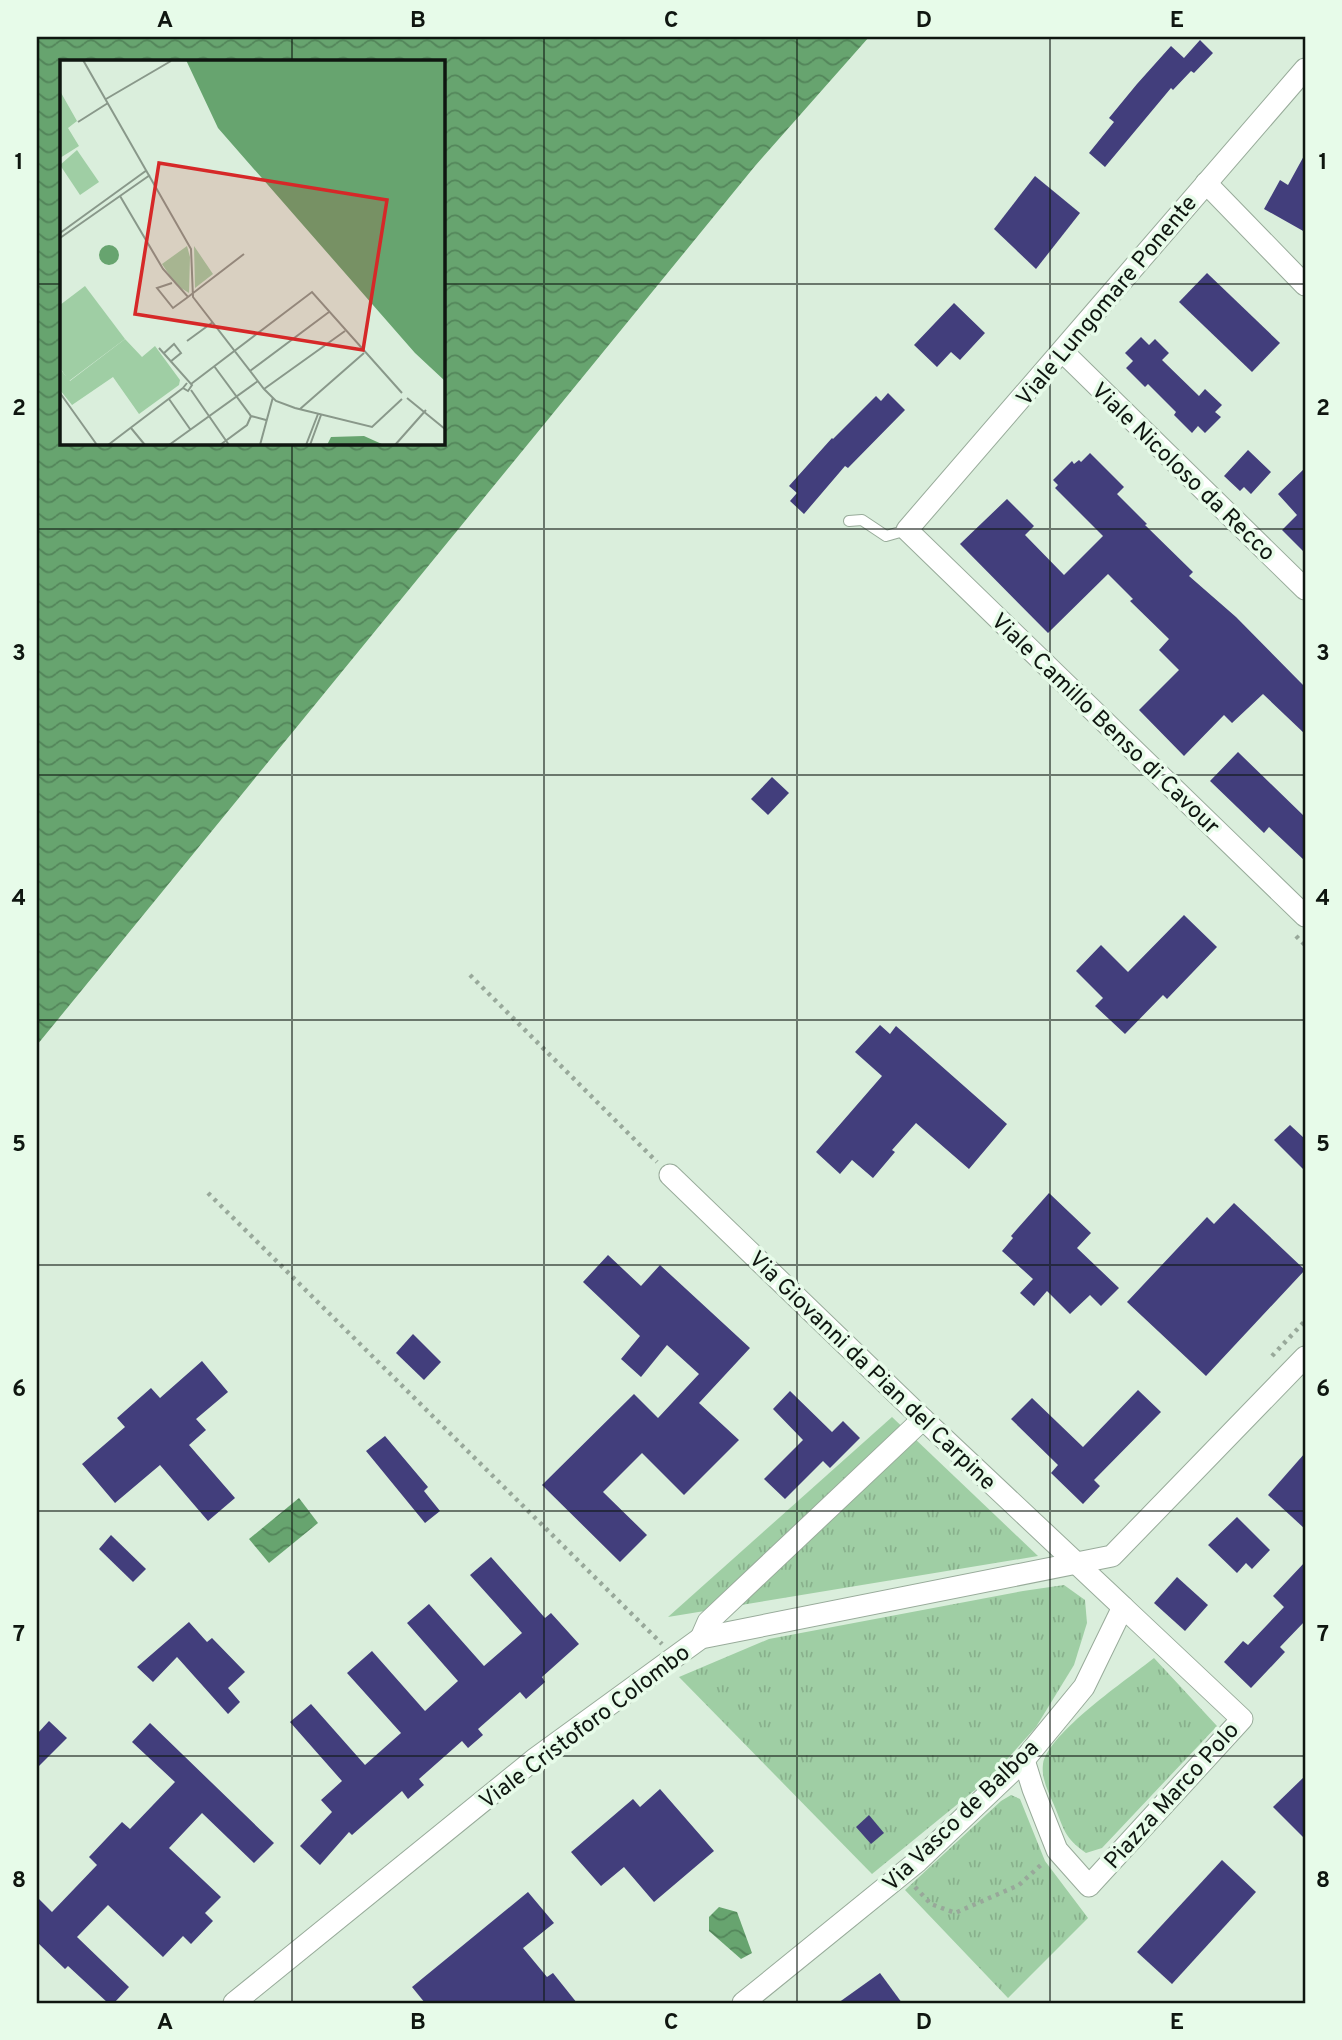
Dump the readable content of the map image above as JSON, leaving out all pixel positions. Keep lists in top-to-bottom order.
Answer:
{
  "streets": {
    "street": [
      "Viale Lungomare Ponente",
      "Viale Nicoloso da Recco",
      "Viale Camillo Benso di Cavour",
      "Via Giovanni da Pian del Carpine",
      "Viale Cristoforo Colombo",
      "Piazza Marco Polo",
      "Via Vasco de Balboa"
    ]
  },
  "crossings": [
    ["Viale Lungomare Ponente", "Viale Nicoloso da Recco"],
    ["Viale Lungomare Ponente", "Viale Camillo Benso di Cavour"],
    ["Via Giovanni da Pian del Carpine", "Viale Cristoforo Colombo"],
    ["Piazza Marco Polo", "Via Vasco de Balboa"]
  ],
  "grid": {
    "columns": [
      "A",
      "B",
      "C",
      "D",
      "E"
    ],
    "rows": [
      "1",
      "2",
      "3",
      "4",
      "5",
      "6",
      "7",
      "8"
    ]
  }
}
